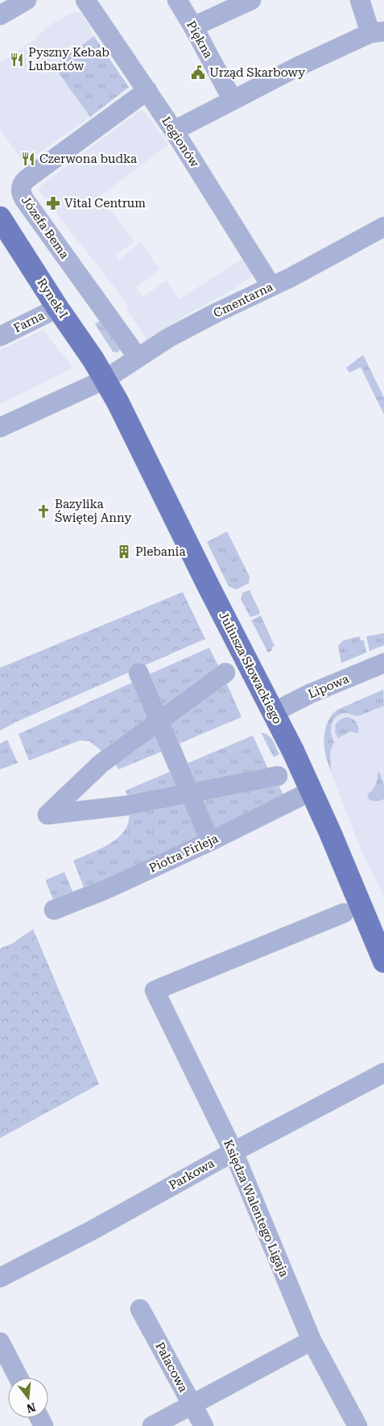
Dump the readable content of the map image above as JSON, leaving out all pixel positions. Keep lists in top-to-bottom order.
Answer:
{
  "streets": {
    "main road": ["Rynek I", "Juliusza Słowackiego"],
    "street": [
      "Piękna",
      "Legionów",
      "Józefa Bema",
      "Cmentarna",
      "Farna",
      "Lipowa",
      "Piotra Firleja",
      "Parkowa",
      "Księdza Walentego Ligaja",
      "Pałacowa"
    ]
  },
  "crossings": [
    ["Legionów", "Józefa Bema"],
    ["Legionów", "Cmentarna"],
    ["Józefa Bema", "Cmentarna"],
    ["Rynek I", "Cmentarna"],
    ["Rynek I", "Farna"],
    ["Rynek I", "Juliusza Słowackiego"],
    ["Cmentarna", "Juliusza Słowackiego"],
    ["Juliusza Słowackiego", "Lipowa"],
    ["Juliusza Słowackiego", "Piotra Firleja"],
    ["Parkowa", "Księdza Walentego Ligaja"]
  ],
  "places": {
    "restaurant": ["Pyszny Kebab Lubartów", "Czerwona budka"],
    "public building": ["Urząd Skarbowy"],
    "pharmacy": ["Vital Centrum"],
    "church": ["Bazylika Świętej Anny"],
    "building": ["Plebania"]
  },
  "north": "bottom"
}
